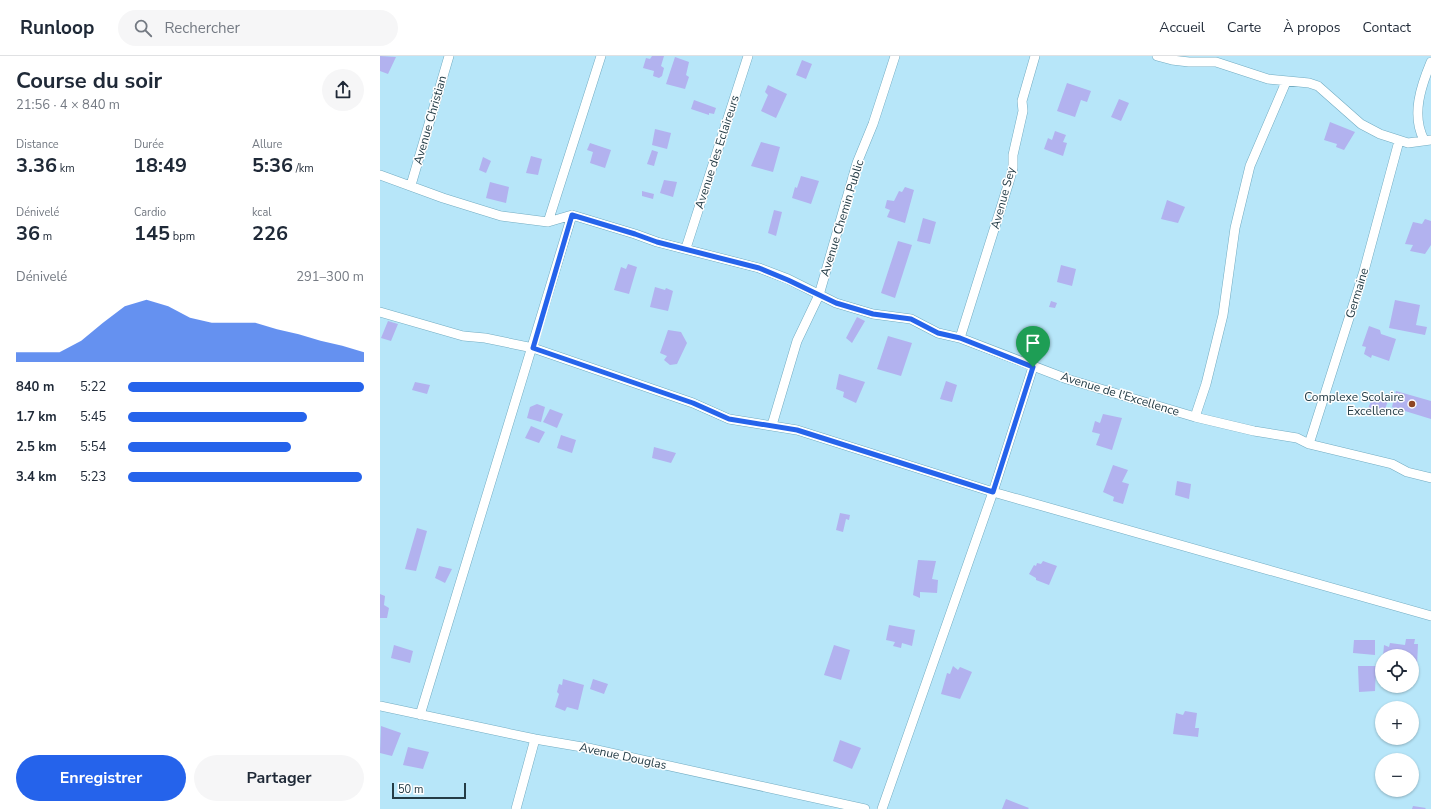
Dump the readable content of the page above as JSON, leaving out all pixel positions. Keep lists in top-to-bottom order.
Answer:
{
  "streets": {
    "street": [
      "Avenue Christian",
      "Avenue des Eclaireurs",
      "Avenue Sey",
      "Avenue Chemin Public",
      "Germaine",
      "Avenue de l'Excellence",
      "Avenue Douglas"
    ]
  },
  "crossings": [
    ["Avenue des Eclaireurs", "Avenue de l'Excellence"],
    ["Avenue Sey", "Avenue de l'Excellence"],
    ["Avenue Chemin Public", "Avenue de l'Excellence"],
    ["Germaine", "Avenue de l'Excellence"]
  ],
  "places": ["Complexe Scolaire Excellence"],
  "scale_bar": "50 m",
  "page": {
    "header": "Runloop",
    "search": "Rechercher",
    "nav": [
      "Accueil",
      "Carte",
      "À propos",
      "Contact"
    ],
    "heading": ["Course du soir", "21:56 · 4 × 840 m"],
    "stats": [
      ["Distance", "3.36 km"],
      ["Durée", "18:49"],
      ["Allure", "5:36 /km"],
      ["Dénivelé", "36 m"],
      ["Cardio", "145 bpm"],
      ["kcal", "226"]
    ],
    "chart": ["Dénivelé", "291–300 m"],
    "list": [
      {
        "name": "840 m",
        "note": "5:22"
      },
      {
        "name": "1.7 km",
        "note": "5:45"
      },
      {
        "name": "2.5 km",
        "note": "5:54"
      },
      {
        "name": "3.4 km",
        "note": "5:23"
      }
    ],
    "map_buttons": ["+", "−"],
    "buttons": ["Enregistrer", "Partager"],
    "scale": "50 m"
  }
}
